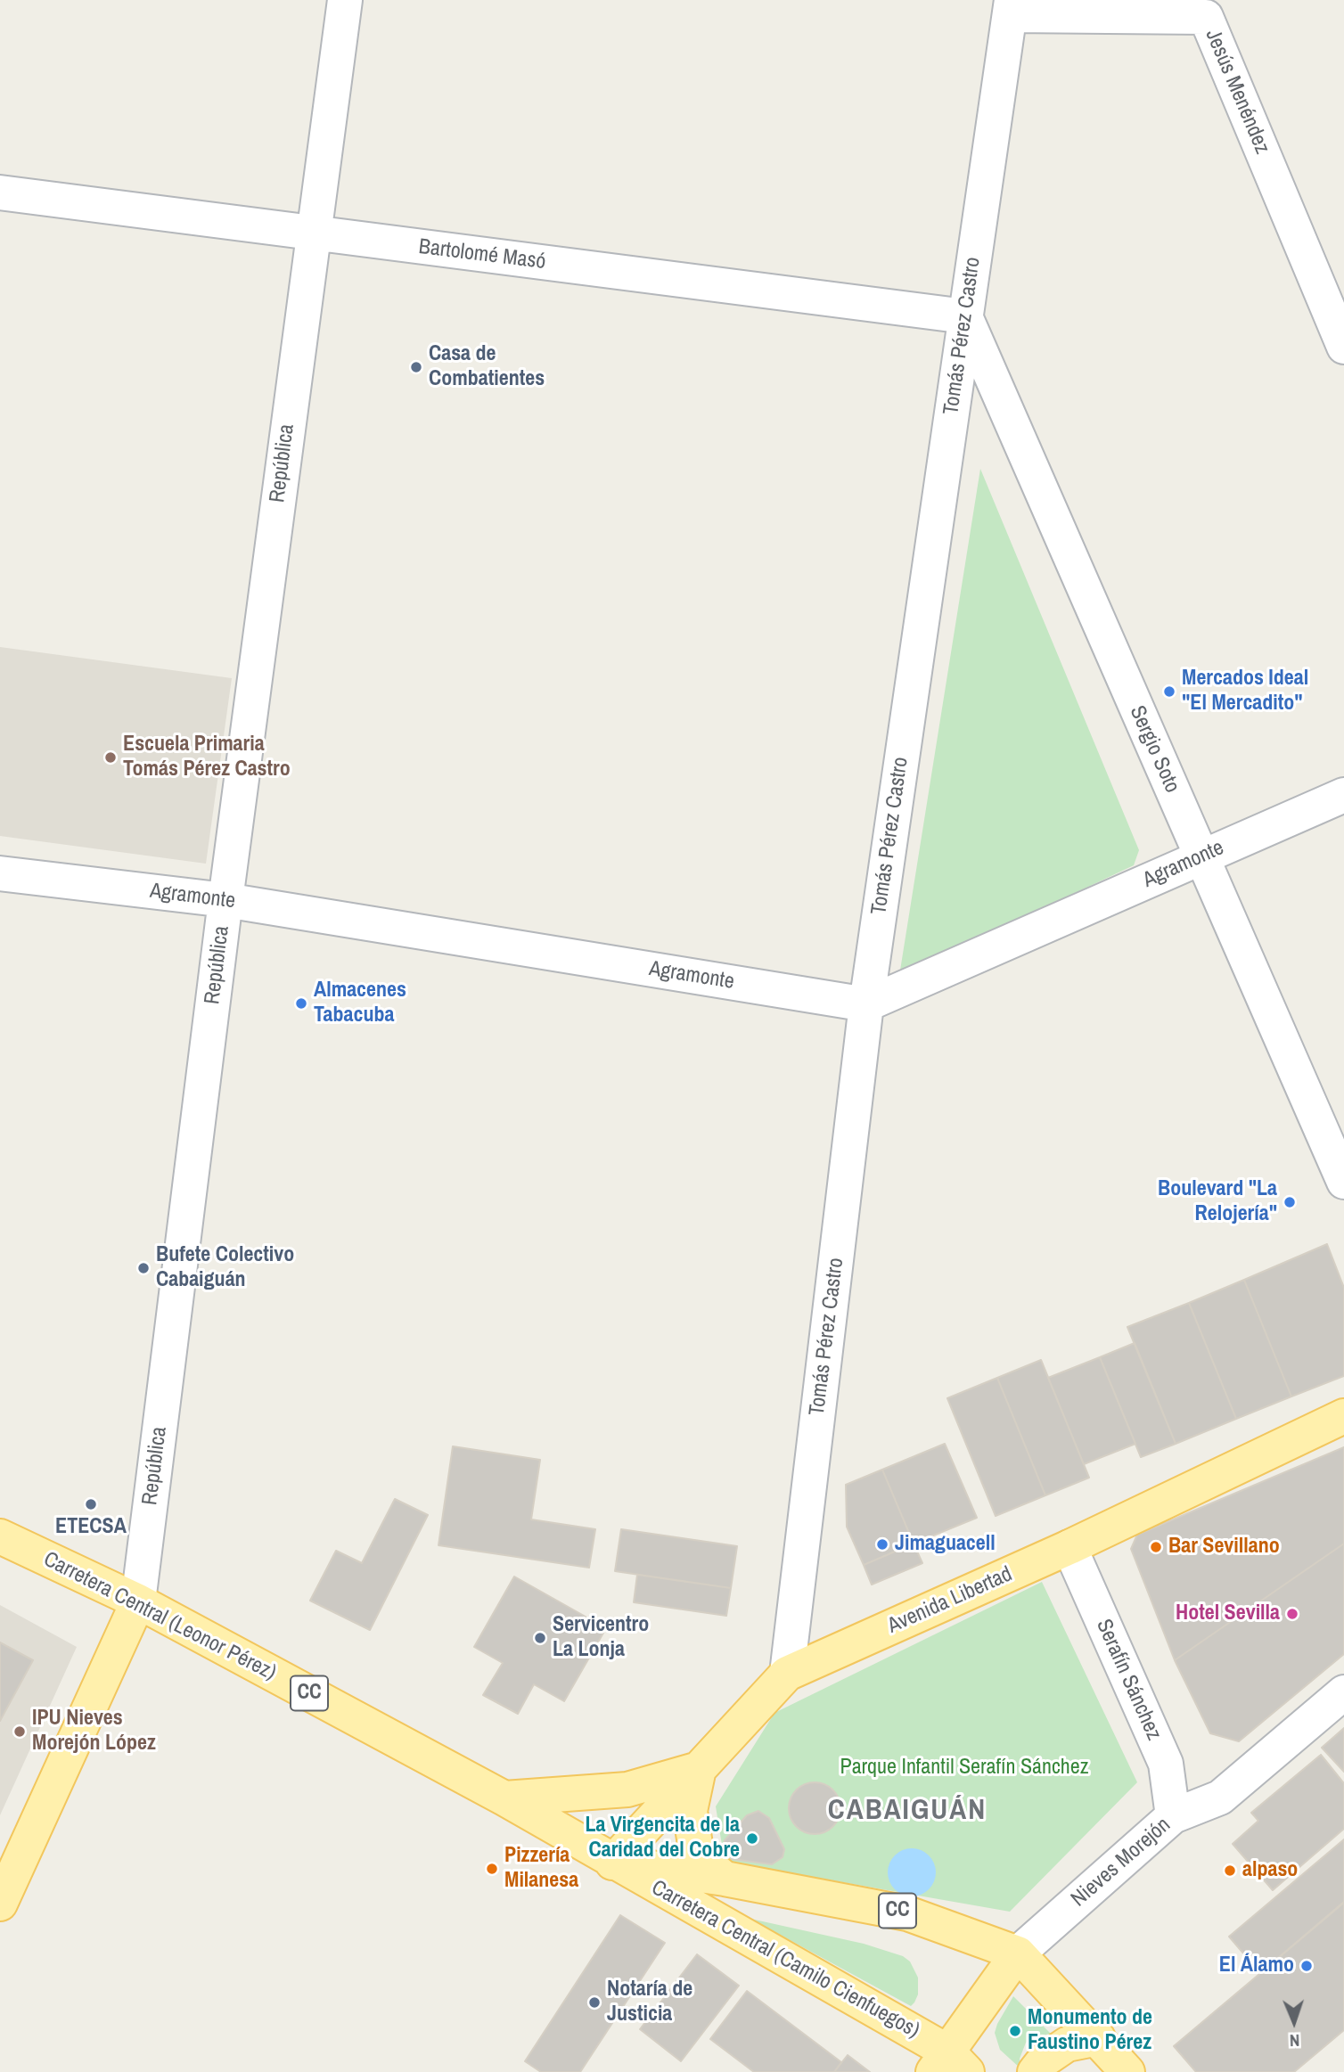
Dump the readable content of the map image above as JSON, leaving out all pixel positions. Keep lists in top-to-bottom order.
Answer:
{
  "streets": {
    "main road": [
      "República",
      "Avenida Libertad",
      "Carretera Central (Leonor Pérez)",
      "CC",
      "Nieves Morejón",
      "Carretera Central (Camilo Cienfuegos)"
    ],
    "street": [
      "Jesús Menéndez",
      "Bartolomé Masó",
      "Tomás Pérez Castro",
      "Sergio Soto",
      "Agramonte",
      "Serafín Sánchez"
    ]
  },
  "crossings": [
    ["Jesús Menéndez", "Tomás Pérez Castro"],
    ["Bartolomé Masó", "Tomás Pérez Castro"],
    ["Bartolomé Masó", "República"],
    ["Bartolomé Masó", "Sergio Soto"],
    ["Tomás Pérez Castro", "Sergio Soto"],
    ["Tomás Pérez Castro", "Agramonte"],
    ["Tomás Pérez Castro", "Avenida Libertad"],
    ["República", "Agramonte"],
    ["República", "Carretera Central (Leonor Pérez)"],
    ["Sergio Soto", "Agramonte"],
    ["Avenida Libertad", "Carretera Central (Leonor Pérez)"],
    ["Avenida Libertad", "Serafín Sánchez"],
    ["Avenida Libertad", "Carretera Central (Camilo Cienfuegos)"],
    ["Carretera Central (Leonor Pérez)", "Carretera Central (Camilo Cienfuegos)"],
    ["Serafín Sánchez", "Nieves Morejón"],
    ["Nieves Morejón", "Carretera Central (Camilo Cienfuegos)"]
  ],
  "districts": ["CABAIGUÁN"],
  "parks": ["Parque Infantil Serafín Sánchez"],
  "places": [
    "Casa de Combatientes",
    "Mercados Ideal \"El Mercadito\"",
    "Escuela Primaria Tomás Pérez Castro",
    "Almacenes Tabacuba",
    "Boulevard \"La Relojería\"",
    "Bufete Colectivo Cabaiguán",
    "ETECSA",
    "Jimaguacell",
    "Bar Sevillano",
    "Hotel Sevilla",
    "Servicentro La Lonja",
    "IPU Nieves Morejón López",
    "La Virgencita de la Caridad del Cobre",
    "Pizzería Milanesa",
    "alpaso",
    "El Álamo",
    "Notaría de Justicia",
    "Monumento de Faustino Pérez"
  ],
  "north": "bottom"
}
